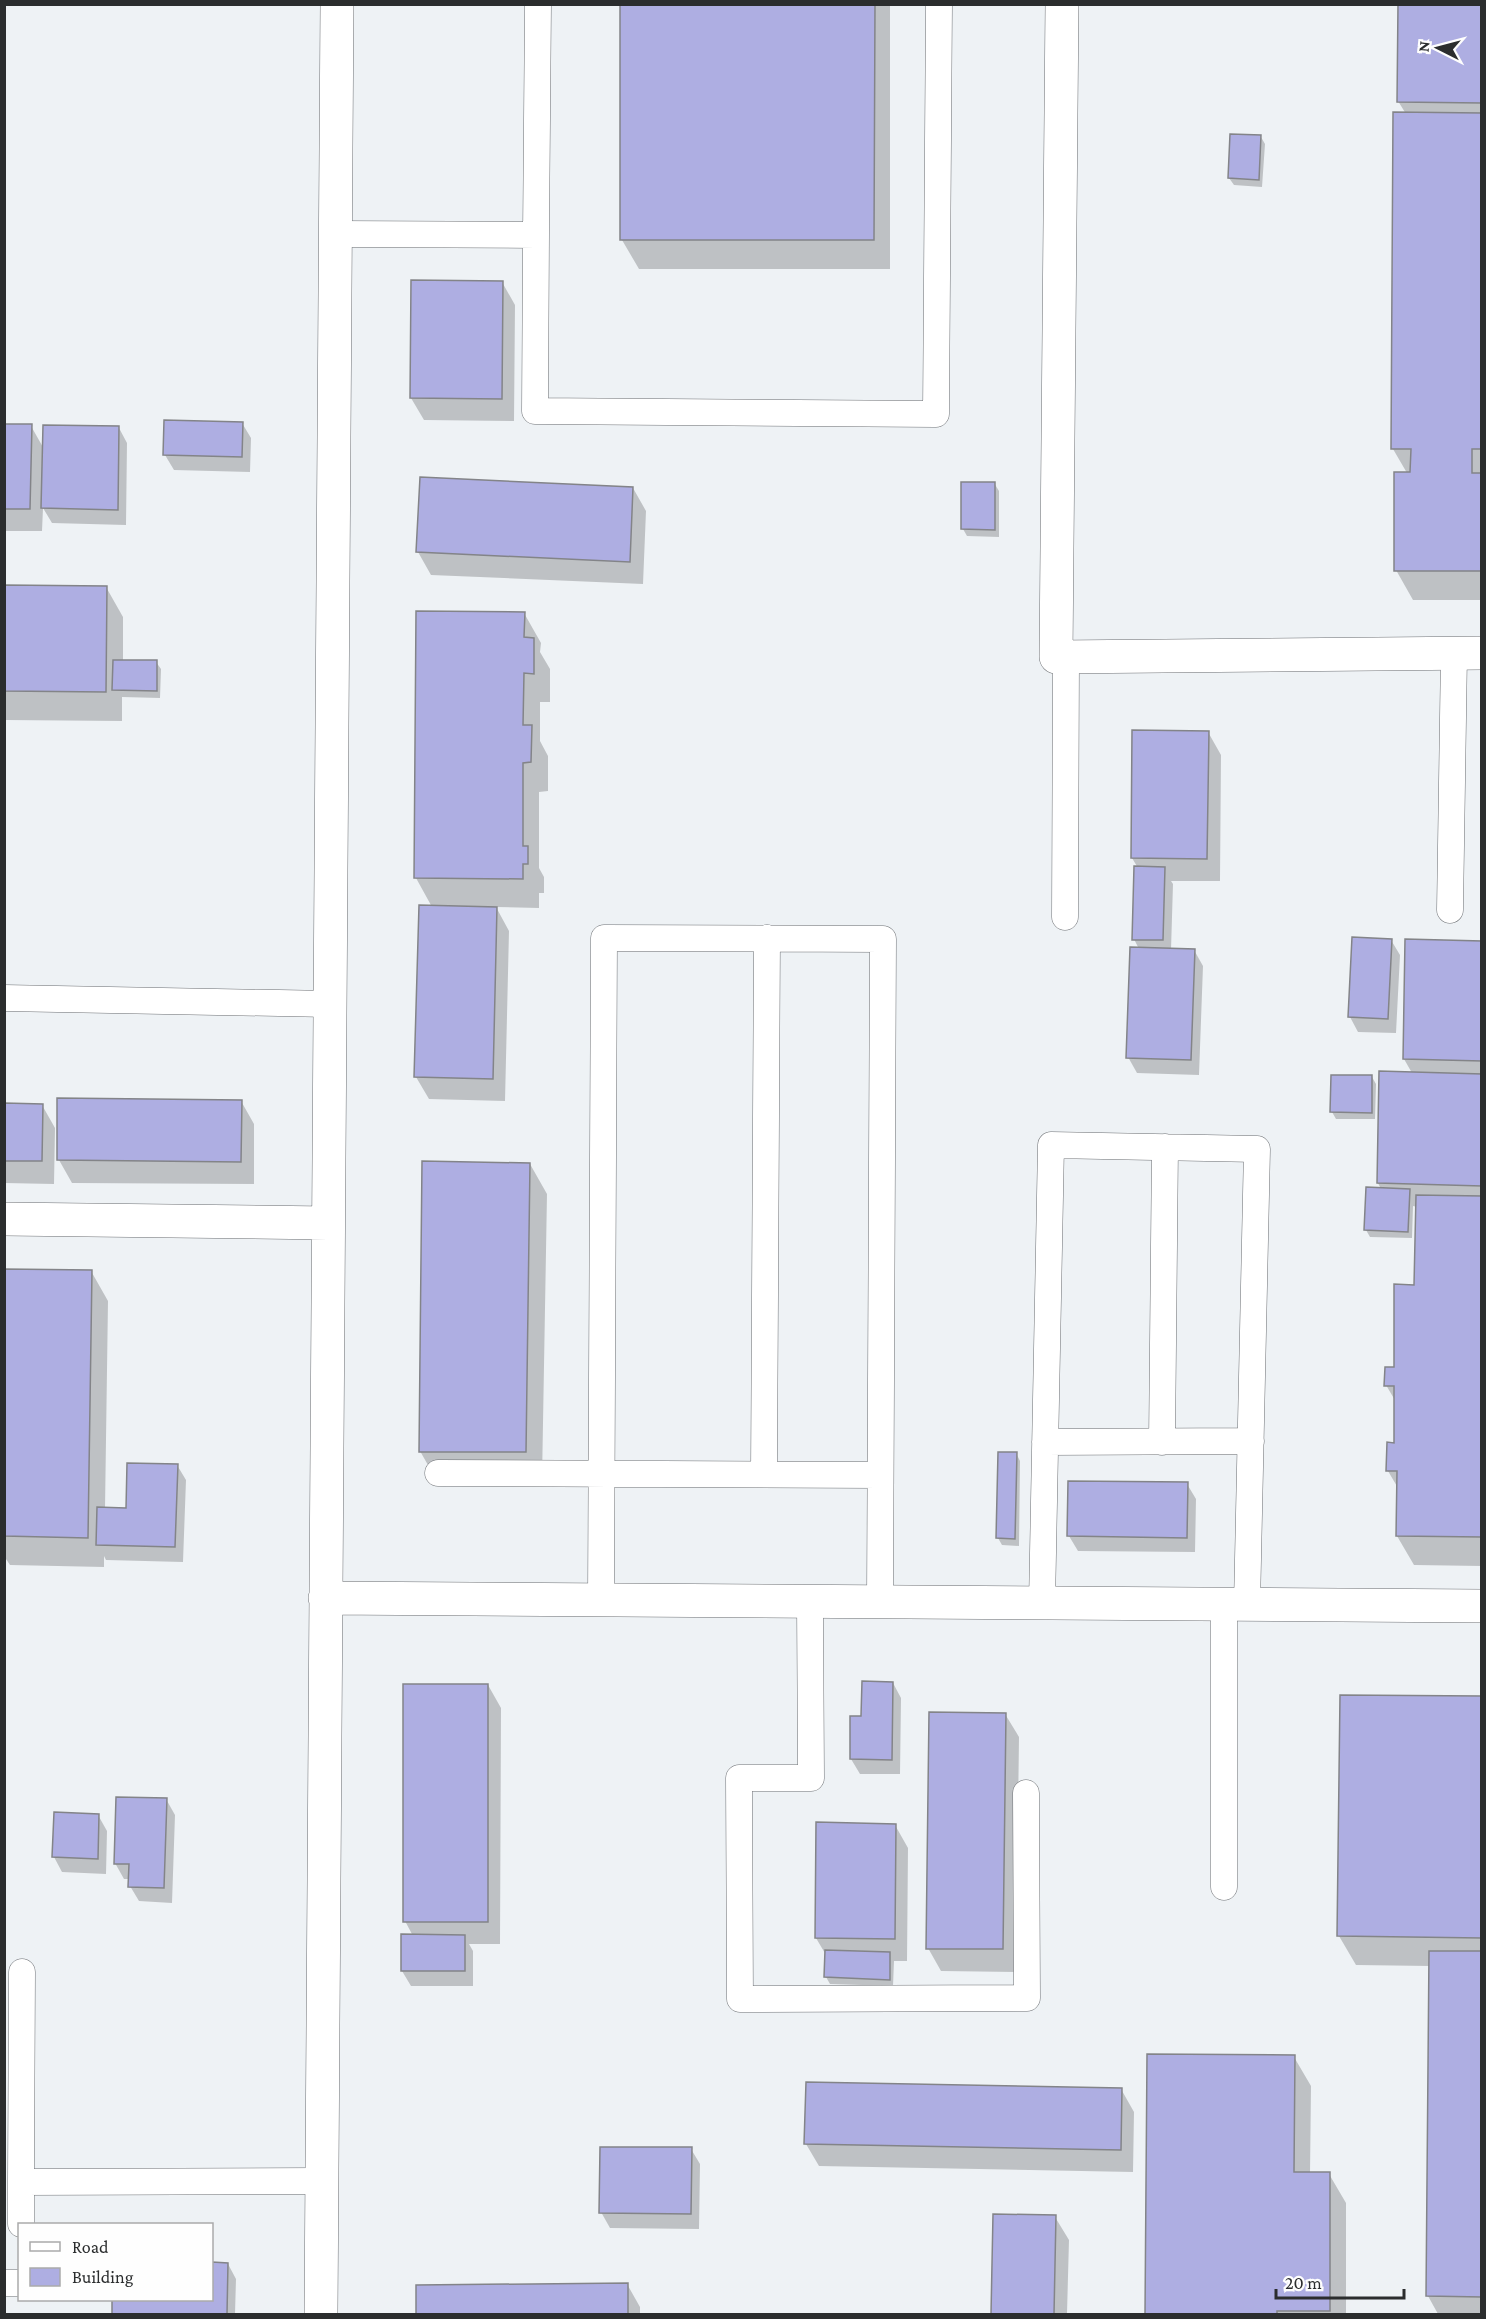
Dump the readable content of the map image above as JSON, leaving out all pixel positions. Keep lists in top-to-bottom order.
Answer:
{
  "legend": ["Road", "Building"],
  "scale_bar": "20 m",
  "north": "left"
}
